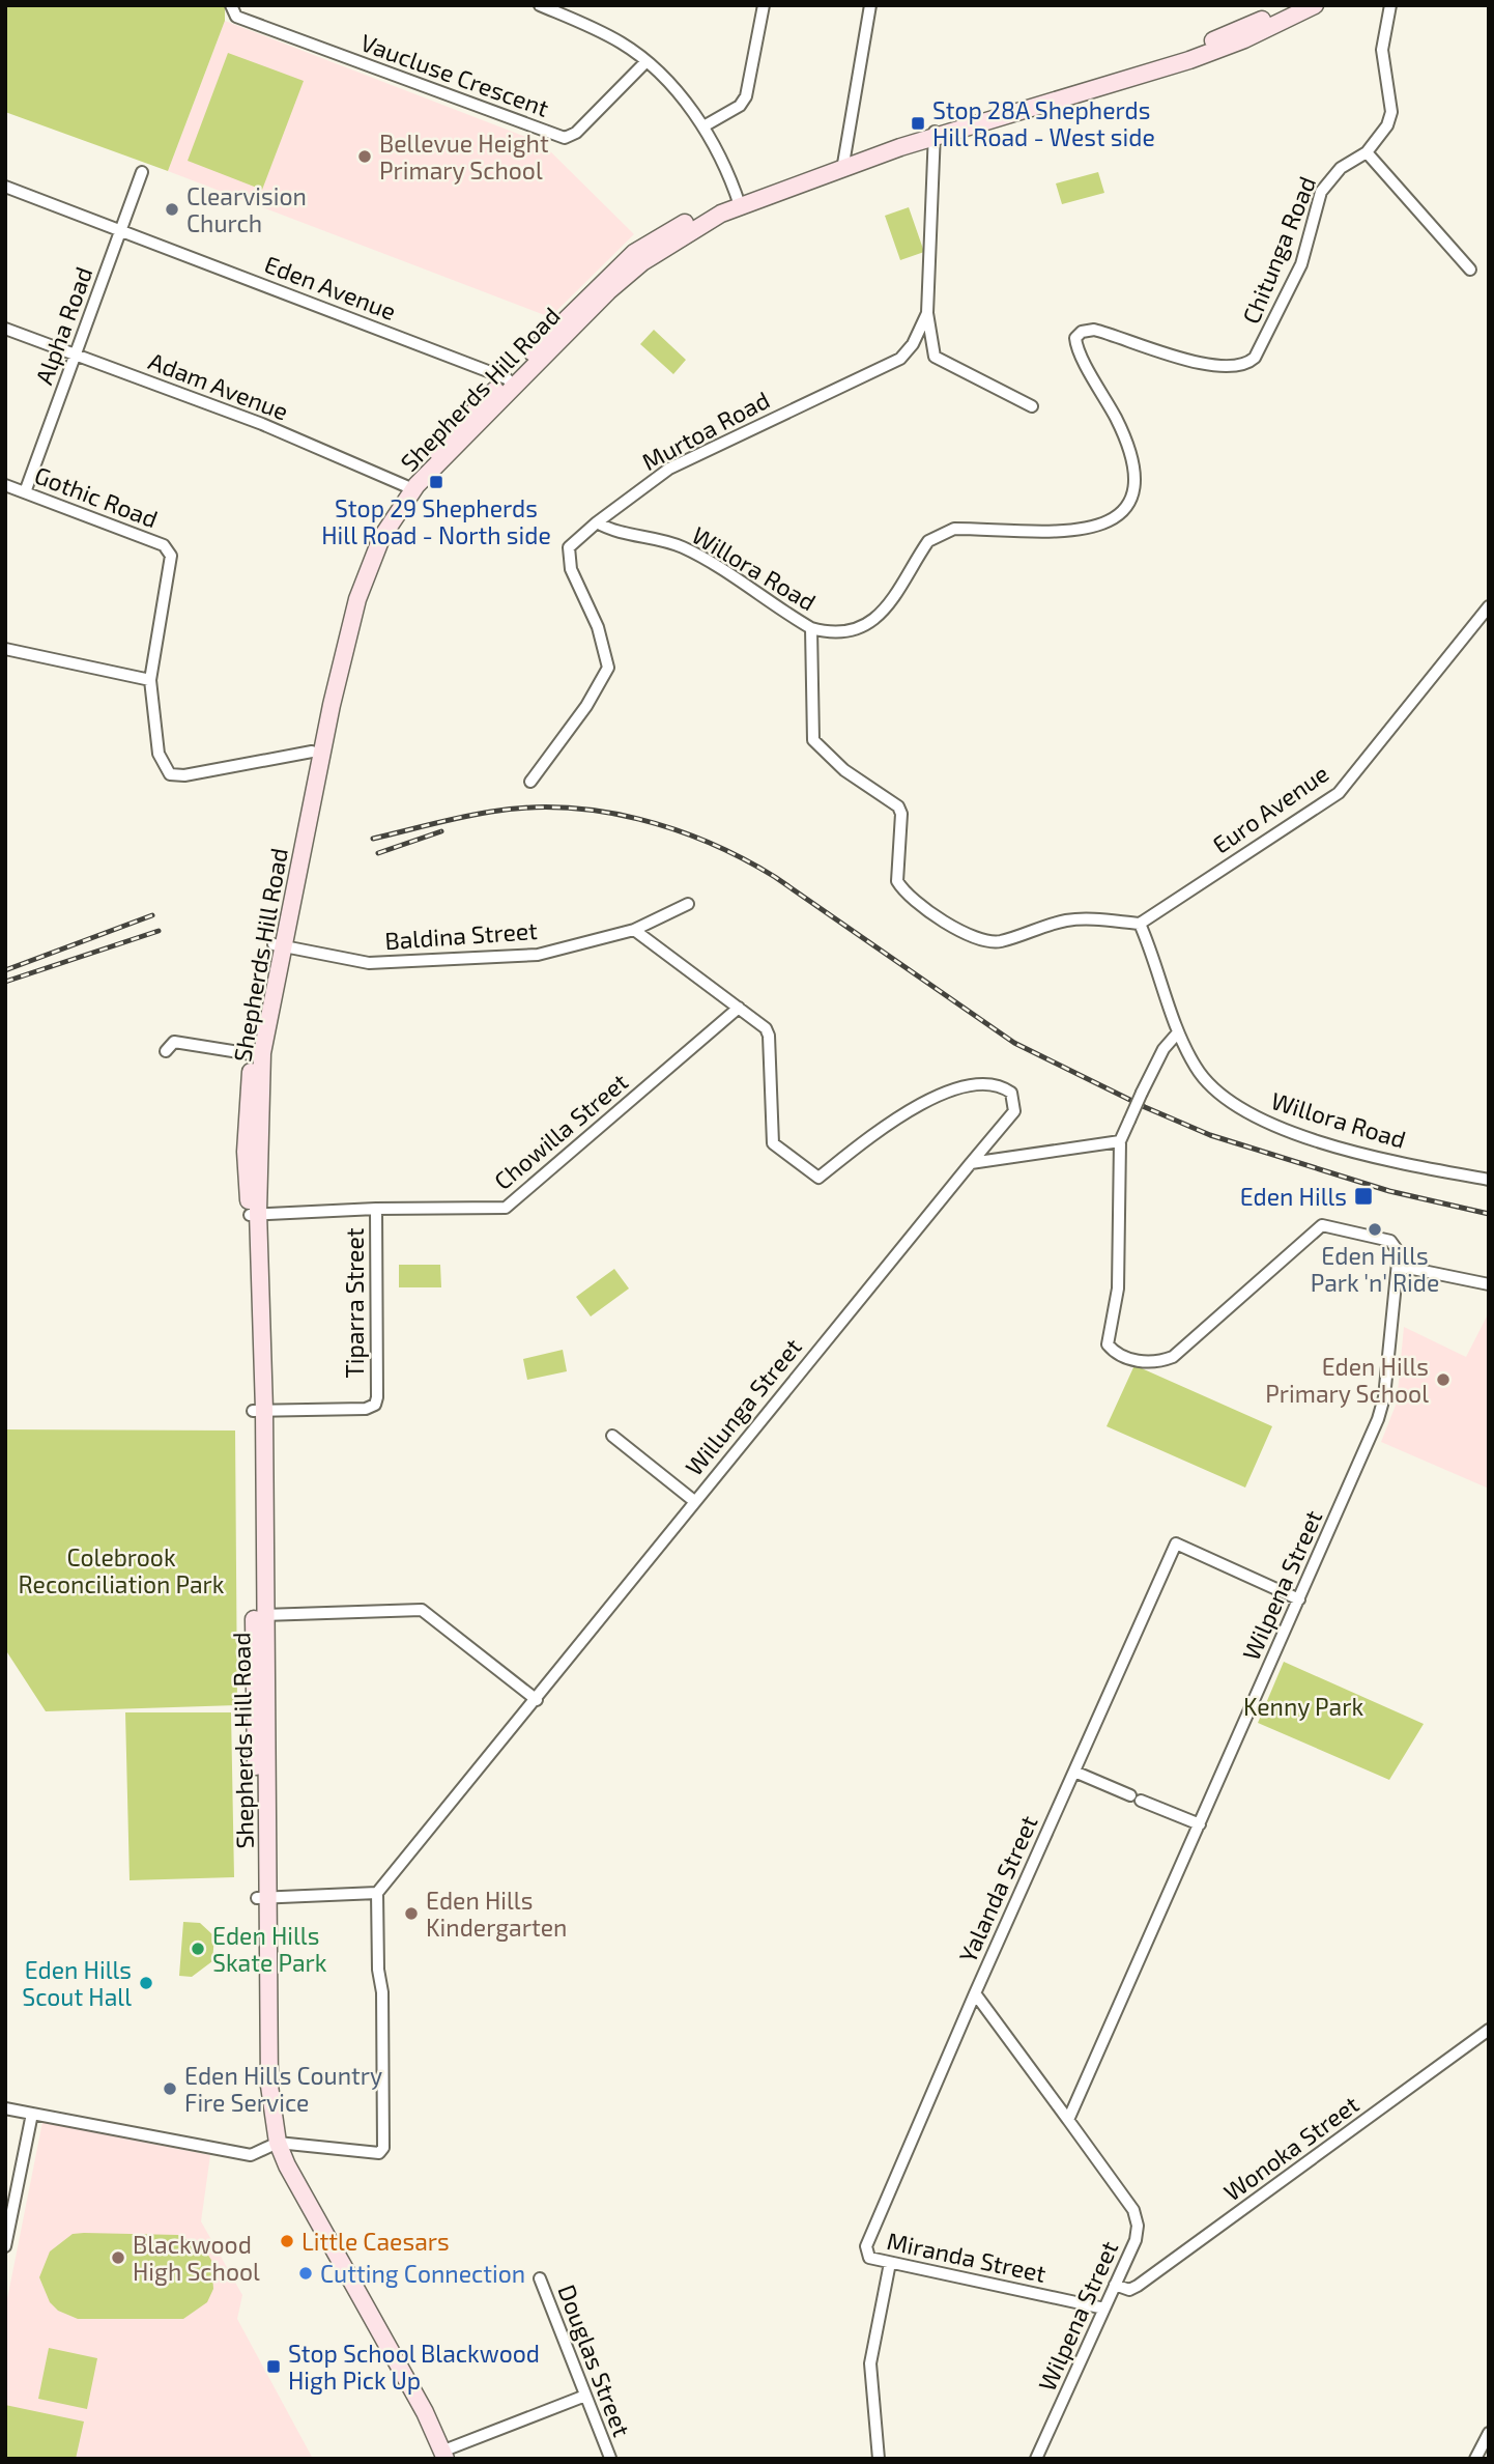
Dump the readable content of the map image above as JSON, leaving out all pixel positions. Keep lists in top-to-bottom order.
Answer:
{
  "streets": {
    "main road": ["Shepherds Hill Road"],
    "street": [
      "Vaucluse Crescent",
      "Chitunga Road",
      "Eden Avenue",
      "Alpha Road",
      "Adam Avenue",
      "Murtoa Road",
      "Gothic Road",
      "Willora Road",
      "Euro Avenue",
      "Baldina Street",
      "Chowilla Street",
      "Tiparra Street",
      "Willunga Street",
      "Wilpena Street",
      "Yalanda Street",
      "Wonoka Street",
      "Miranda Street",
      "Douglas Street"
    ]
  },
  "crossings": [
    ["Chitunga Road", "Willora Road"],
    ["Eden Avenue", "Alpha Road"],
    ["Eden Avenue", "Shepherds Hill Road"],
    ["Alpha Road", "Adam Avenue"],
    ["Alpha Road", "Gothic Road"],
    ["Adam Avenue", "Shepherds Hill Road"],
    ["Shepherds Hill Road", "Murtoa Road"],
    ["Shepherds Hill Road", "Gothic Road"],
    ["Shepherds Hill Road", "Baldina Street"],
    ["Shepherds Hill Road", "Chowilla Street"],
    ["Shepherds Hill Road", "Tiparra Street"],
    ["Murtoa Road", "Willora Road"],
    ["Willora Road", "Euro Avenue"],
    ["Chowilla Street", "Tiparra Street"],
    ["Chowilla Street", "Willunga Street"],
    ["Wilpena Street", "Yalanda Street"],
    ["Wilpena Street", "Wonoka Street"],
    ["Wilpena Street", "Miranda Street"],
    ["Yalanda Street", "Miranda Street"]
  ],
  "parks": ["Colebrook Reconciliation Park", "Kenny Park"],
  "places": {
    "transit": [
      "Stop 28A Shepherds Hill Road - West side",
      "Stop 29 Shepherds Hill Road - North side",
      "Eden Hills",
      "Stop School Blackwood High Pick Up"
    ],
    "other": [
      "Bellevue Height Primary School",
      "Clearvision Church",
      "Eden Hills Park 'n' Ride",
      "Eden Hills Primary School",
      "Eden Hills Kindergarten",
      "Eden Hills Skate Park",
      "Eden Hills Scout Hall",
      "Eden Hills Country Fire Service",
      "Little Caesars",
      "Blackwood High School",
      "Cutting Connection"
    ]
  }
}
